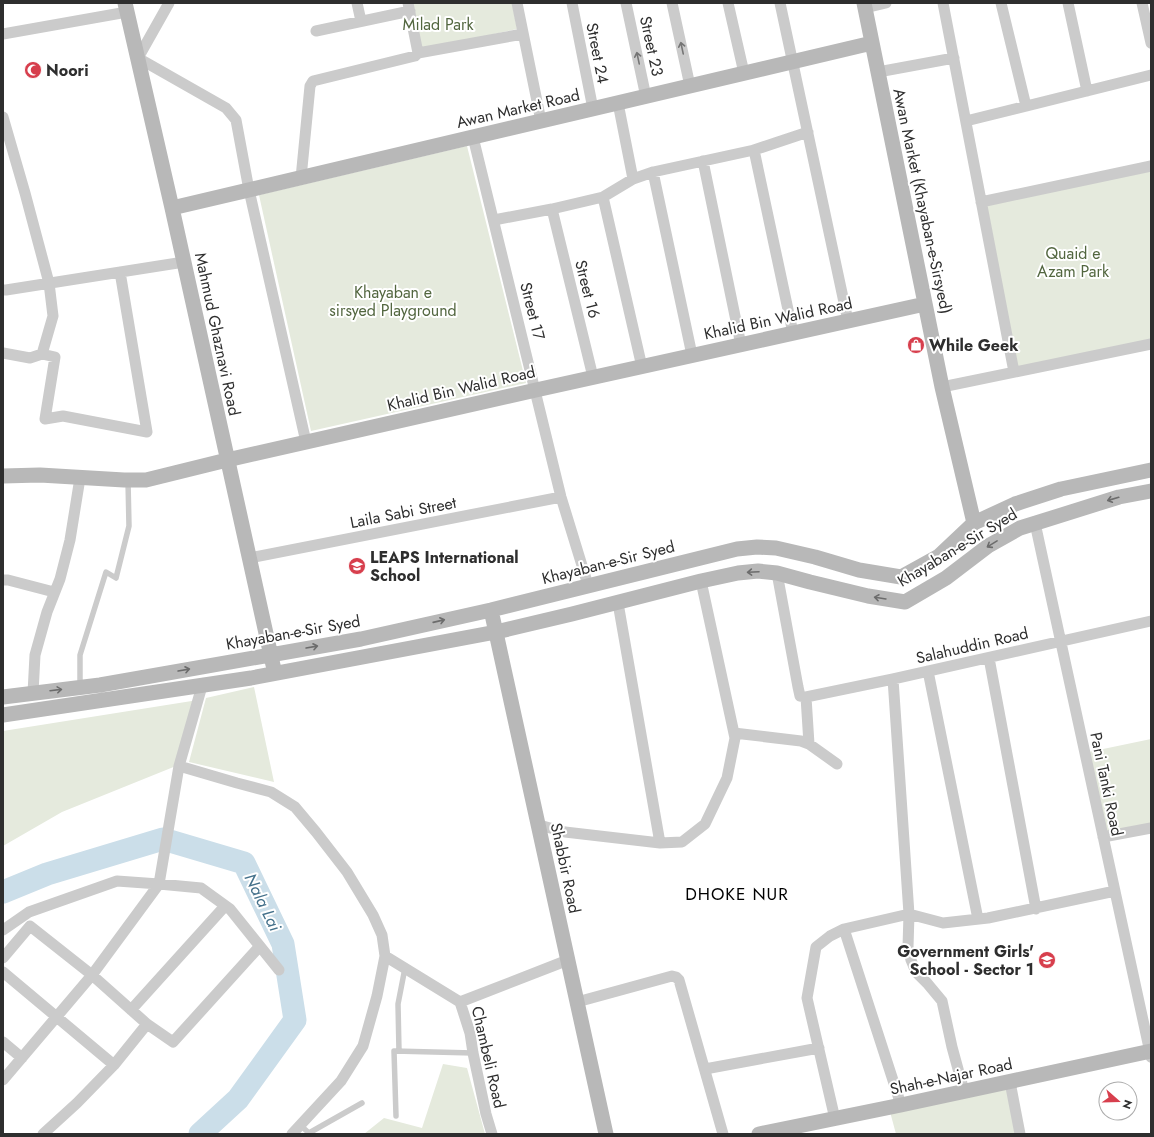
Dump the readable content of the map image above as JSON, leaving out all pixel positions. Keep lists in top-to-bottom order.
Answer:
{
  "streets": {
    "street": [
      "Street 23",
      "Street 24",
      "Awan Market Road",
      "Awan Market (Khayaban-e-Sirsyed)",
      "Street 16",
      "Street 17",
      "Khalid Bin Walid Road",
      "Mahmud Ghaznavi Road",
      "Laila Sabi Street",
      "Khayaban-e-Sir Syed",
      "Salahuddin Road",
      "Pani Tanki Road",
      "Shabbir Road",
      "Chambeli Road",
      "Shah-e-Najar Road"
    ]
  },
  "crossings": [
    ["Street 23", "Awan Market Road"],
    ["Street 24", "Awan Market Road"],
    ["Awan Market Road", "Awan Market (Khayaban-e-Sirsyed)"],
    ["Awan Market Road", "Street 17"],
    ["Awan Market Road", "Mahmud Ghaznavi Road"],
    ["Awan Market (Khayaban-e-Sirsyed)", "Khalid Bin Walid Road"],
    ["Awan Market (Khayaban-e-Sirsyed)", "Khayaban-e-Sir Syed"],
    ["Street 16", "Khalid Bin Walid Road"],
    ["Street 17", "Khalid Bin Walid Road"],
    ["Street 17", "Laila Sabi Street"],
    ["Street 17", "Khayaban-e-Sir Syed"],
    ["Khalid Bin Walid Road", "Mahmud Ghaznavi Road"],
    ["Mahmud Ghaznavi Road", "Laila Sabi Street"],
    ["Mahmud Ghaznavi Road", "Khayaban-e-Sir Syed"],
    ["Khayaban-e-Sir Syed", "Pani Tanki Road"],
    ["Khayaban-e-Sir Syed", "Shabbir Road"],
    ["Salahuddin Road", "Pani Tanki Road"],
    ["Pani Tanki Road", "Shah-e-Najar Road"]
  ],
  "districts": ["DHOKE NUR"],
  "water": ["Nala Lai"],
  "parks": ["Milad Park", "Quaid e Azam Park", "Khayaban e sirsyed Playground"],
  "places": {
    "mosque": ["Noori"],
    "shop": ["While Geek"],
    "school or university": ["LEAPS International School", "Government Girls' School - Sector 1"]
  },
  "north": "right"
}
